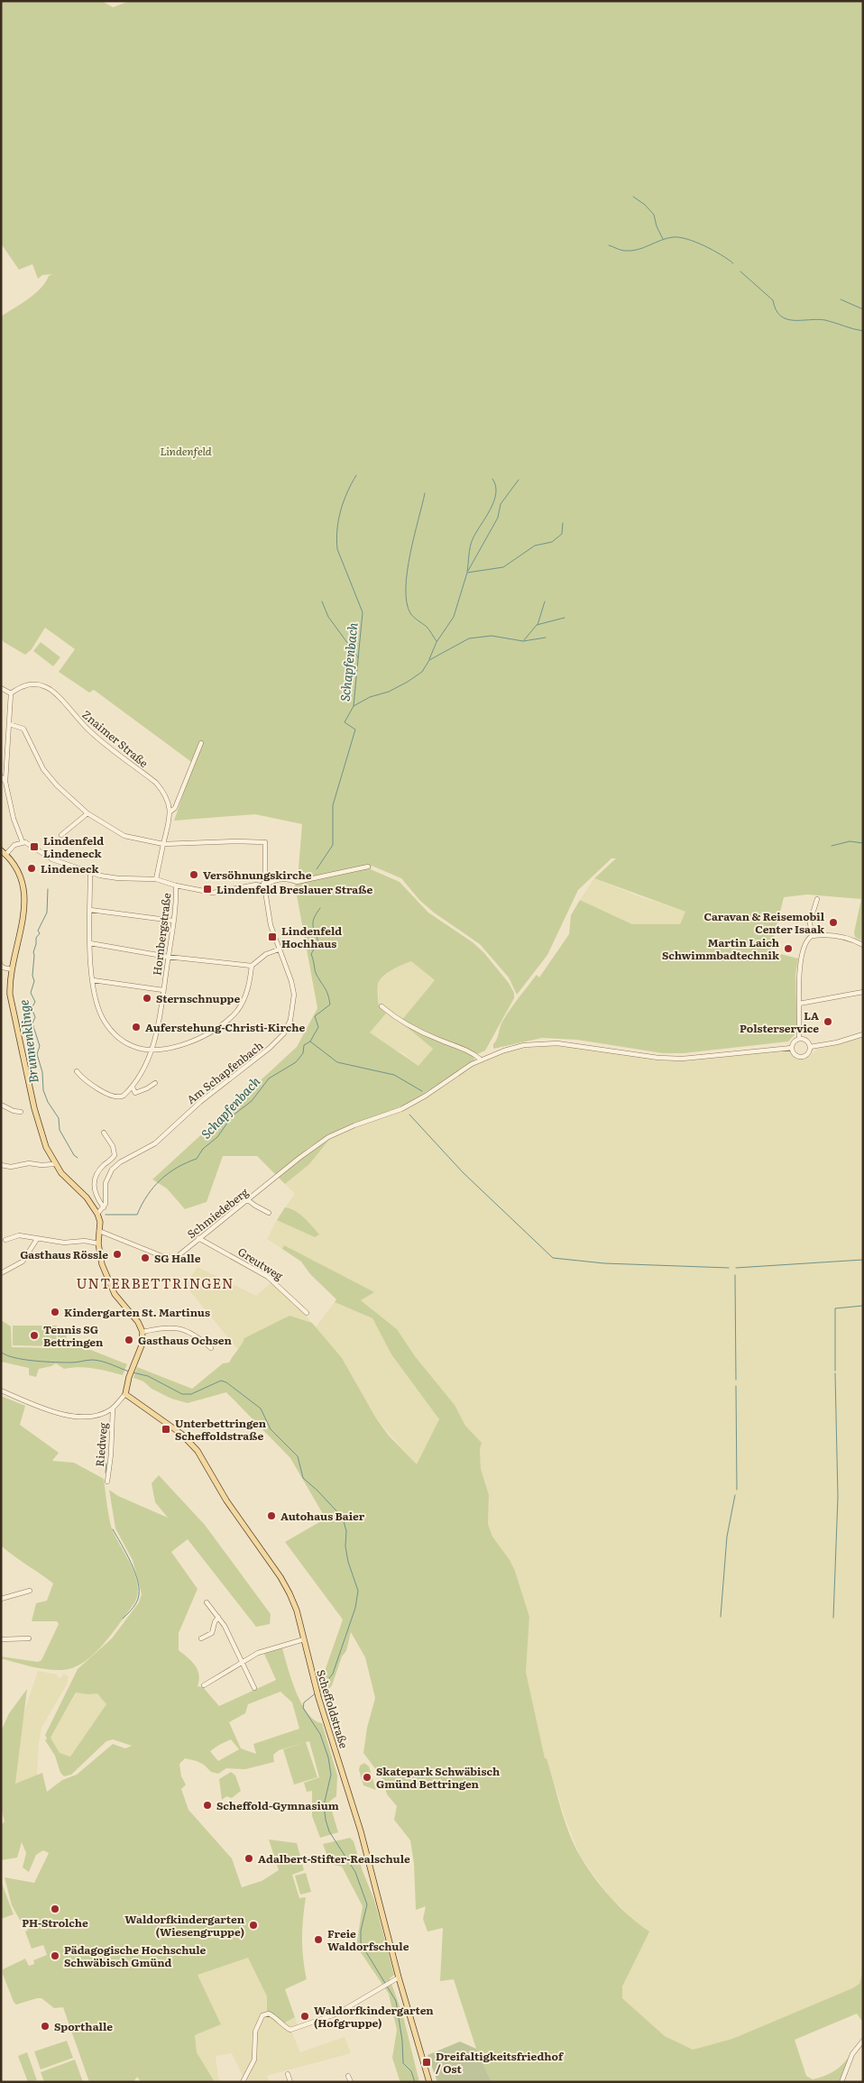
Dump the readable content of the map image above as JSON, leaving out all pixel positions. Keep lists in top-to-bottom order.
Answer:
{
  "streets": {
    "main road": ["Scheffoldstraße"],
    "street": [
      "Znaimer Straße",
      "Hornbergstraße",
      "Am Schapfenbach",
      "Schmiedeberg",
      "Greutweg",
      "Riedweg"
    ]
  },
  "crossings": [
    ["Schmiedeberg", "Greutweg"]
  ],
  "districts": ["UNTERBETTRINGEN"],
  "water": ["Schapfenbach", "Brunnenklinge"],
  "parks": ["Lindenfeld"],
  "places": {
    "transit": [
      "Lindenfeld Lindeneck",
      "Lindenfeld Breslauer Straße",
      "Lindenfeld Hochhaus",
      "Unterbettringen Scheffoldstraße",
      "Dreifaltigkeitsfriedhof / Ost"
    ],
    "other": [
      "Lindeneck",
      "Versöhnungskirche",
      "Caravan & Reisemobil Center Isaak",
      "Martin Laich Schwimmbadtechnik",
      "Sternschnuppe",
      "LA Polsterservice",
      "Auferstehung-Christi-Kirche",
      "Gasthaus Rössle",
      "SG Halle",
      "Kindergarten St. Martinus",
      "Tennis SG Bettringen",
      "Gasthaus Ochsen",
      "Autohaus Baier",
      "Skatepark Schwäbisch Gmünd Bettringen",
      "Scheffold-Gymnasium",
      "Adalbert-Stifter-Realschule",
      "PH-Strolche",
      "Waldorfkindergarten (Wiesengruppe)",
      "Freie Waldorfschule",
      "Pädagogische Hochschule Schwäbisch Gmünd",
      "Waldorfkindergarten (Hofgruppe)",
      "Sporthalle"
    ]
  }
}
